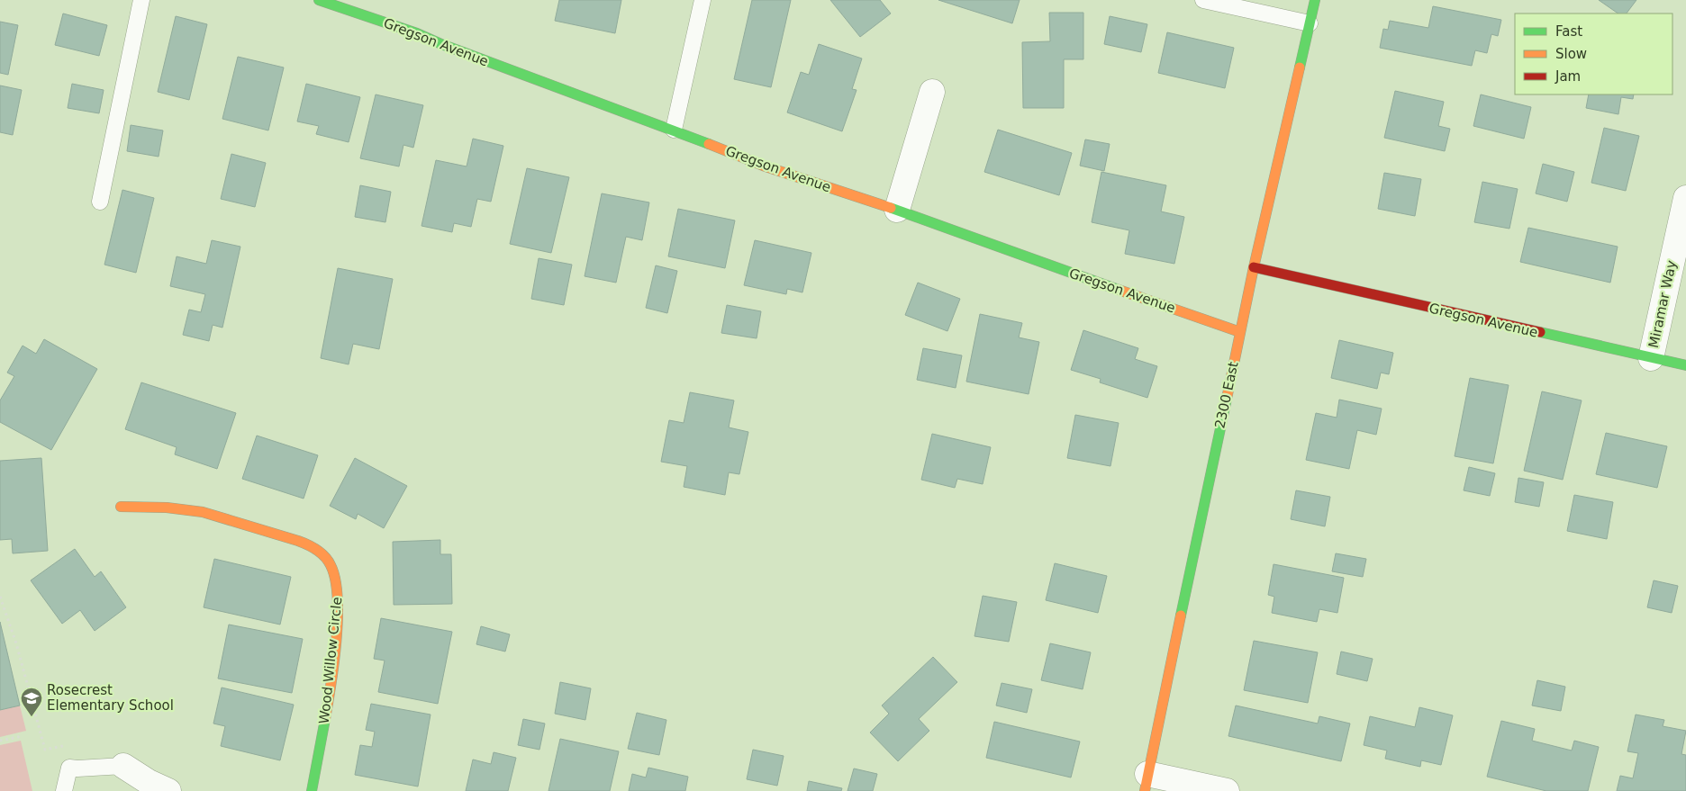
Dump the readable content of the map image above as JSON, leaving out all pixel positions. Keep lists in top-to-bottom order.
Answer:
{
  "streets": {
    "street": [
      "Gregson Avenue",
      "Miramar Way",
      "2300 East",
      "Wood Willow Circle"
    ]
  },
  "crossings": [
    ["Gregson Avenue", "Miramar Way"],
    ["Gregson Avenue", "2300 East"]
  ],
  "places": {
    "school or university": ["Rosecrest Elementary School"]
  },
  "legend": ["Fast", "Slow", "Jam"]
}
